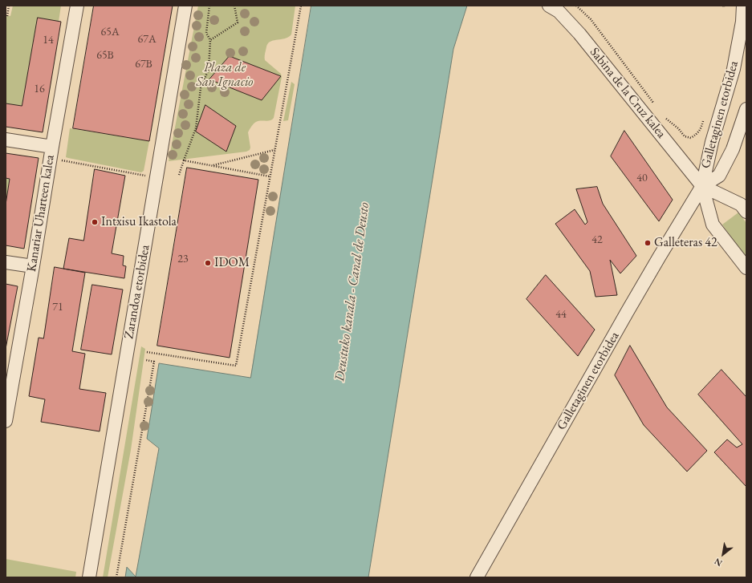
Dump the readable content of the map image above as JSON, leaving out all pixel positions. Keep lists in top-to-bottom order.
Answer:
{
  "streets": {
    "street": [
      "Sabina de la Cruz kalea",
      "Galletaginen etorbidea",
      "Kanariar Uharteen kalea",
      "Zarandoa etorbidea"
    ]
  },
  "crossings": [
    ["Sabina de la Cruz kalea", "Galletaginen etorbidea"]
  ],
  "water": ["Deustuko kanala - Canal de Deusto"],
  "parks": ["Plaza de San Ignacio"],
  "places": ["Intxisu Ikastola", "Galleteras 42", "IDOM"],
  "house_numbers": [
    "65A",
    "67A",
    "14",
    "65B",
    "67B",
    "16",
    "40",
    "42",
    "23",
    "71",
    "44"
  ],
  "north": "bottom left"
}
